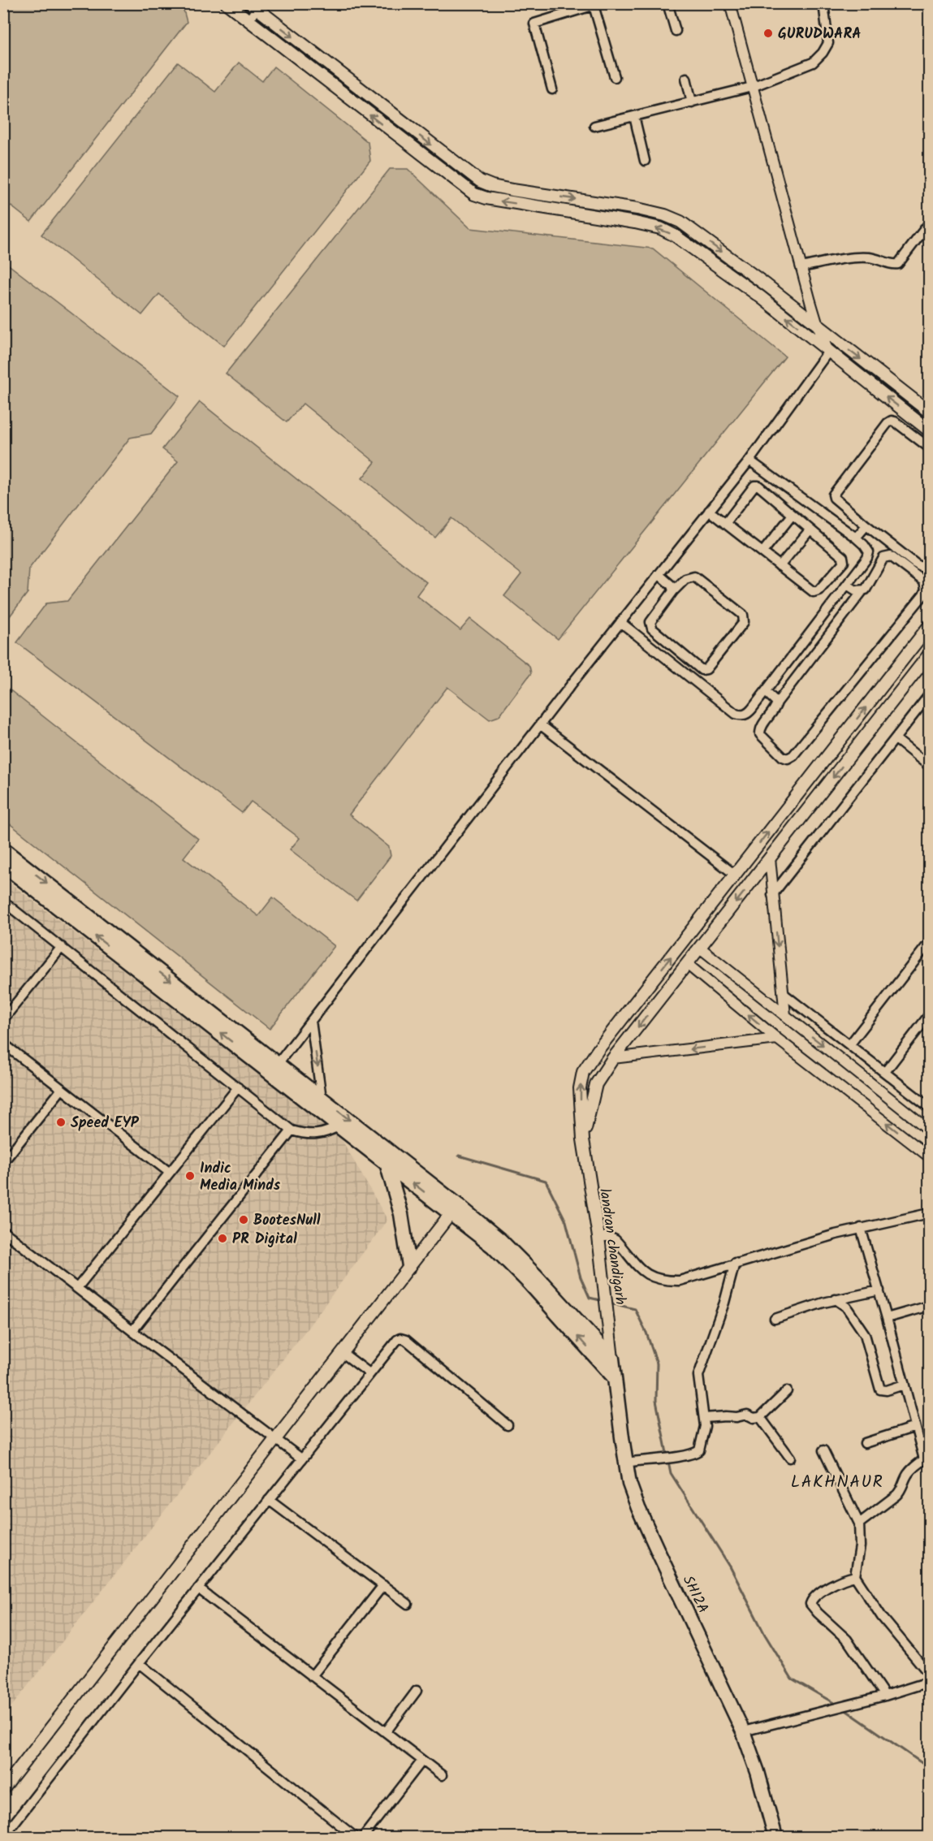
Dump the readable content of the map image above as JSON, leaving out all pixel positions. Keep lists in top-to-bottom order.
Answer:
{
  "streets": {
    "main road": ["landran chandigarh", "SH12A"]
  },
  "crossings": [
    ["landran chandigarh", "SH12A"]
  ],
  "districts": ["LAKHNAUR"],
  "places": [
    "GURUDWARA",
    "Speed EYP",
    "Indic Media Minds",
    "BootesNull",
    "PR Digital"
  ]
}
